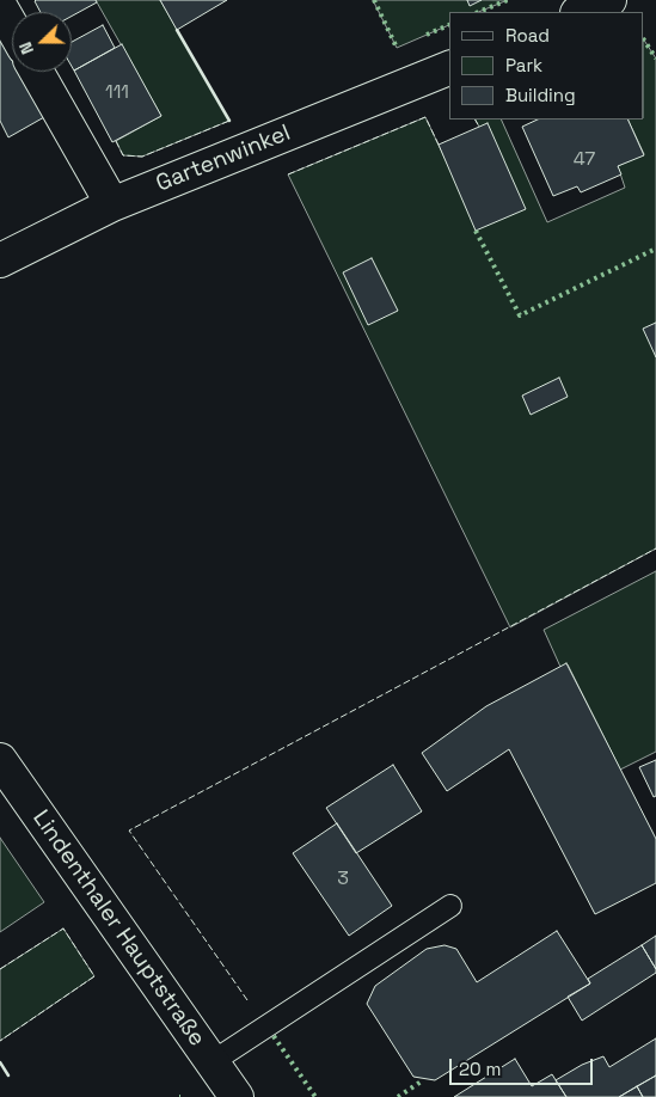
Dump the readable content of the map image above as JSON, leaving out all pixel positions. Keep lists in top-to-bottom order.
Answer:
{
  "streets": {
    "street": ["Gartenwinkel", "Lindenthaler Hauptstraße"]
  },
  "house_numbers": ["111", "47", "3"],
  "legend": ["Road", "Park", "Building"],
  "scale_bar": "20 m",
  "north": "left"
}
